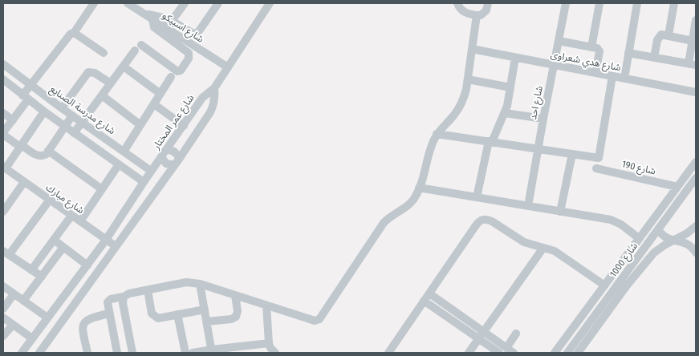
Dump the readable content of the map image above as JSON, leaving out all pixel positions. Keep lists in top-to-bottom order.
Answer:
{
  "streets": {
    "street": [
      "شارع اسبيكو",
      "شارع هدي شعراوى",
      "شارع احد",
      "شارع مدرسة الصنايع",
      "شارع عمر المختار",
      "شارع 190",
      "شارع مبارك",
      "شارع 1000"
    ]
  },
  "crossings": [
    ["شارع هدي شعراوى", "شارع احد"],
    ["شارع مدرسة الصنايع", "شارع عمر المختار"],
    ["شارع عمر المختار", "شارع مبارك"]
  ]
}
